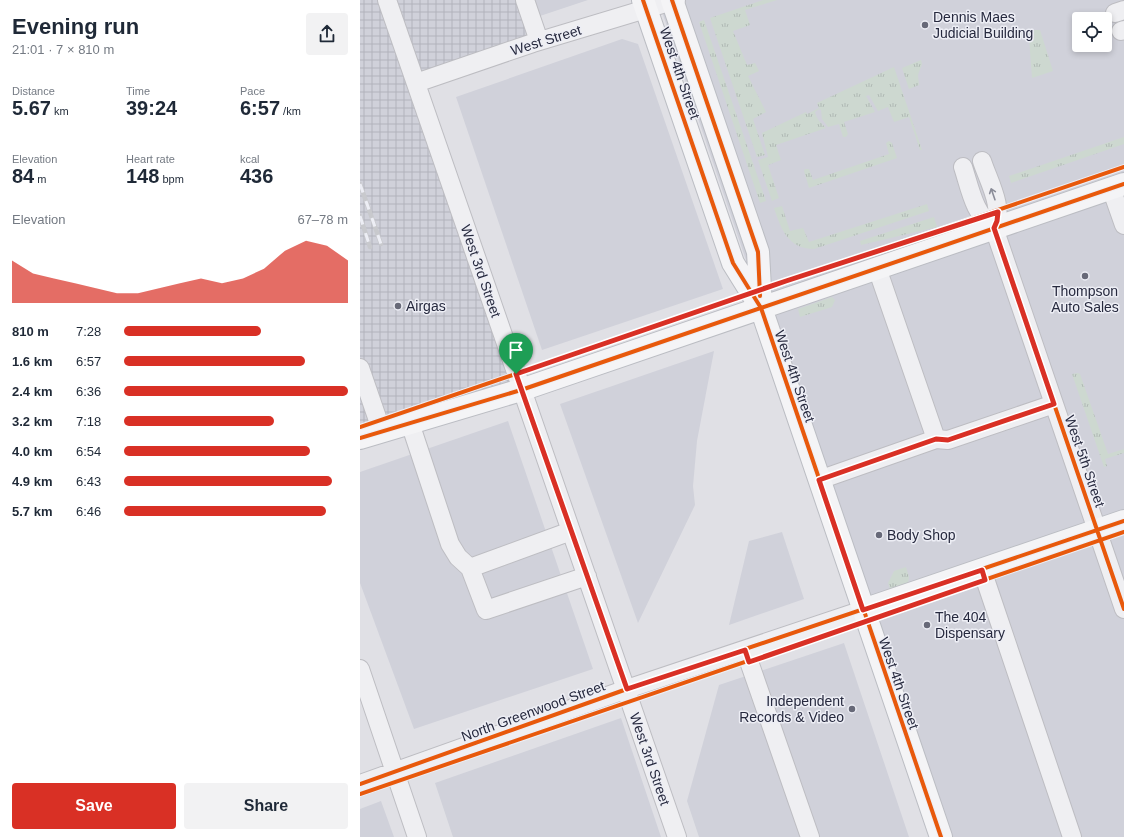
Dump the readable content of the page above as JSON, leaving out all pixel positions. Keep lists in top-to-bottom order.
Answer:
{
  "streets": {
    "main road": ["West 4th Street", "North Greenwood Street"],
    "street": ["West Street", "West 3rd Street", "West 5th Street"]
  },
  "crossings": [
    ["West Street", "West 4th Street"],
    ["West Street", "West 3rd Street"],
    ["West 4th Street", "North Greenwood Street"],
    ["West 3rd Street", "North Greenwood Street"],
    ["West 5th Street", "North Greenwood Street"]
  ],
  "places": [
    "Dennis Maes Judicial Building",
    "Thompson Auto Sales",
    "Airgas",
    "Body Shop",
    "The 404 Dispensary",
    "Independent Records & Video"
  ],
  "page": {
    "heading": ["Evening run", "21:01 · 7 × 810 m"],
    "stats": [
      ["Distance", "5.67 km"],
      ["Time", "39:24"],
      ["Pace", "6:57 /km"],
      ["Elevation", "84 m"],
      ["Heart rate", "148 bpm"],
      ["kcal", "436"]
    ],
    "chart": ["Elevation", "67–78 m"],
    "list": [
      {
        "name": "810 m",
        "note": "7:28"
      },
      {
        "name": "1.6 km",
        "note": "6:57"
      },
      {
        "name": "2.4 km",
        "note": "6:36"
      },
      {
        "name": "3.2 km",
        "note": "7:18"
      },
      {
        "name": "4.0 km",
        "note": "6:54"
      },
      {
        "name": "4.9 km",
        "note": "6:43"
      },
      {
        "name": "5.7 km",
        "note": "6:46"
      }
    ],
    "buttons": ["Save", "Share"]
  }
}
